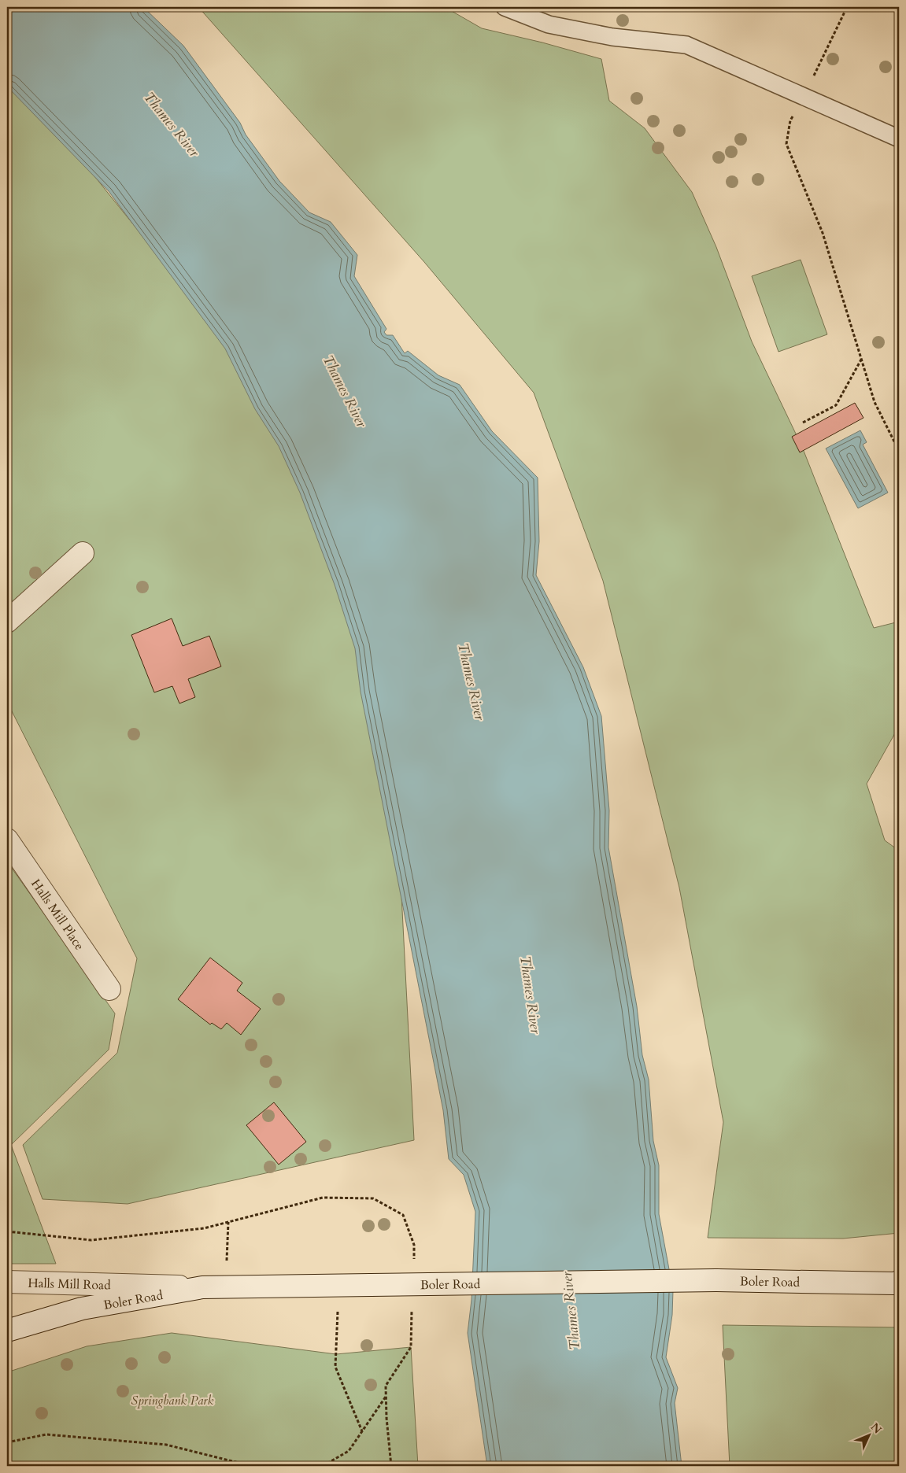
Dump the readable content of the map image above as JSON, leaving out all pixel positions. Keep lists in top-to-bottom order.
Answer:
{
  "streets": {
    "main road": ["Halls Mill Place", "Boler Road", "Halls Mill Road"]
  },
  "crossings": [
    ["Boler Road", "Halls Mill Road"]
  ],
  "water": ["Thames River"],
  "parks": ["Springbank Park"],
  "north": "top right"
}
